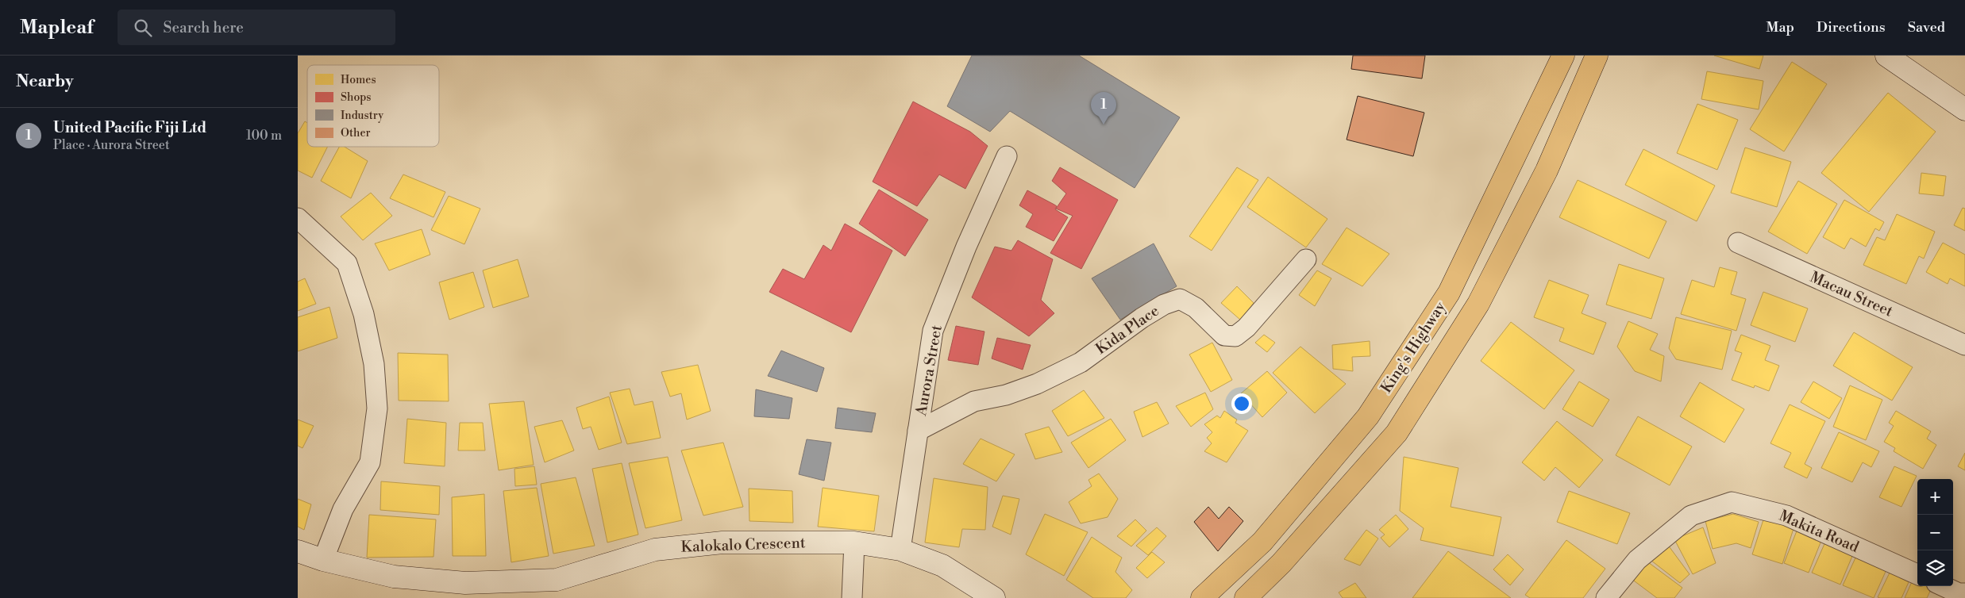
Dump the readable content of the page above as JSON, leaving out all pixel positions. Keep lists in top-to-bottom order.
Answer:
{
  "streets": {
    "highway": ["King's Highway"],
    "street": [
      "Macau Street",
      "Kida Place",
      "Aurora Street",
      "Makita Road",
      "Kalokalo Crescent"
    ]
  },
  "crossings": [
    ["Kida Place", "Aurora Street"],
    ["Aurora Street", "Kalokalo Crescent"]
  ],
  "legend": [
    "Homes",
    "Shops",
    "Industry",
    "Other"
  ],
  "page": {
    "header": "Mapleaf",
    "search": "Search here",
    "nav": ["Map", "Directions", "Saved"],
    "heading": "Nearby",
    "pins": "1",
    "list": [
      {
        "mark": "1",
        "name": "United Pacific Fiji Ltd",
        "note": "Place · Aurora Street",
        "value": "100 m"
      }
    ],
    "map_buttons": ["+", "−"]
  }
}
